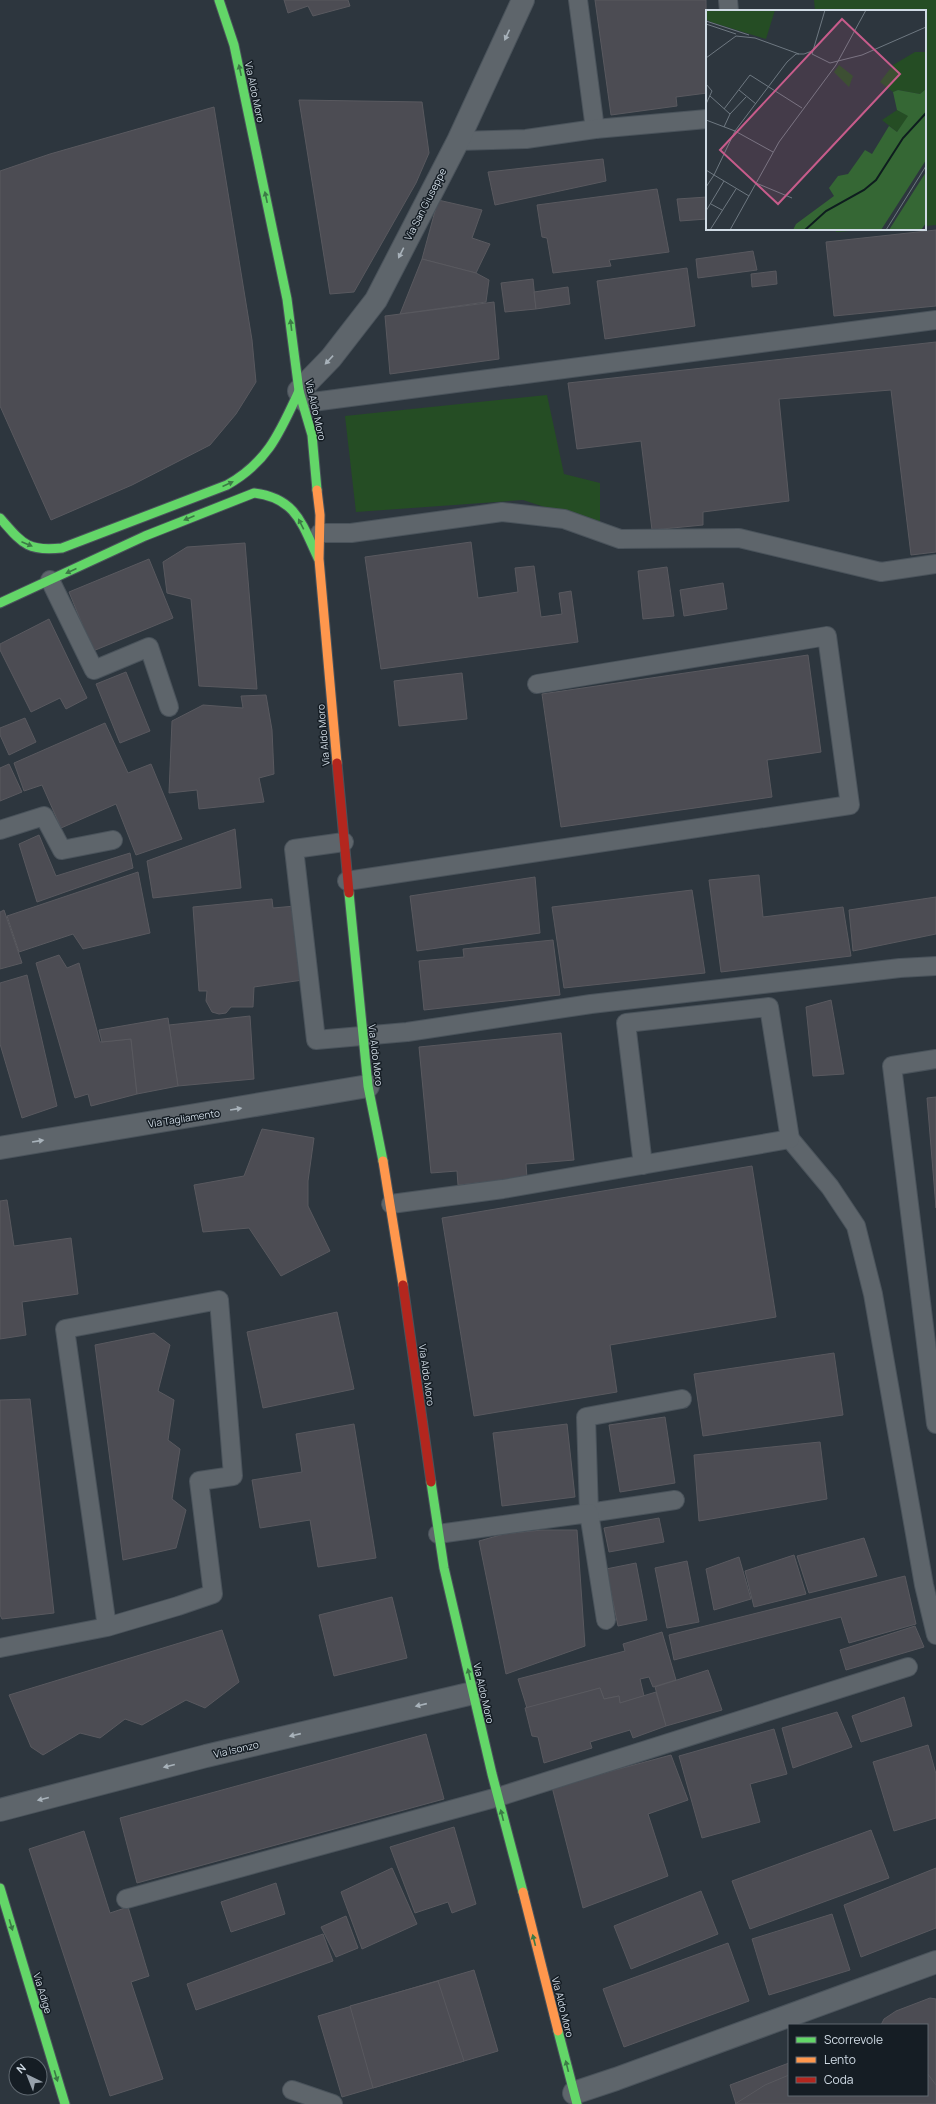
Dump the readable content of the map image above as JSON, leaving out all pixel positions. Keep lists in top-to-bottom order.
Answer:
{
  "streets": {
    "main road": ["Via Aldo Moro", "Via Adige"],
    "street": ["Via San Giuseppe", "Via Tagliamento", "Via Isonzo"]
  },
  "crossings": [
    ["Via Aldo Moro", "Via San Giuseppe"],
    ["Via Aldo Moro", "Via Tagliamento"],
    ["Via Aldo Moro", "Via Isonzo"]
  ],
  "one_way": [
    "Via Aldo Moro",
    "Via San Giuseppe",
    "Via Tagliamento",
    "Via Isonzo",
    "Via Adige"
  ],
  "legend": ["Scorrevole", "Lento", "Coda"],
  "north": "top left"
}
